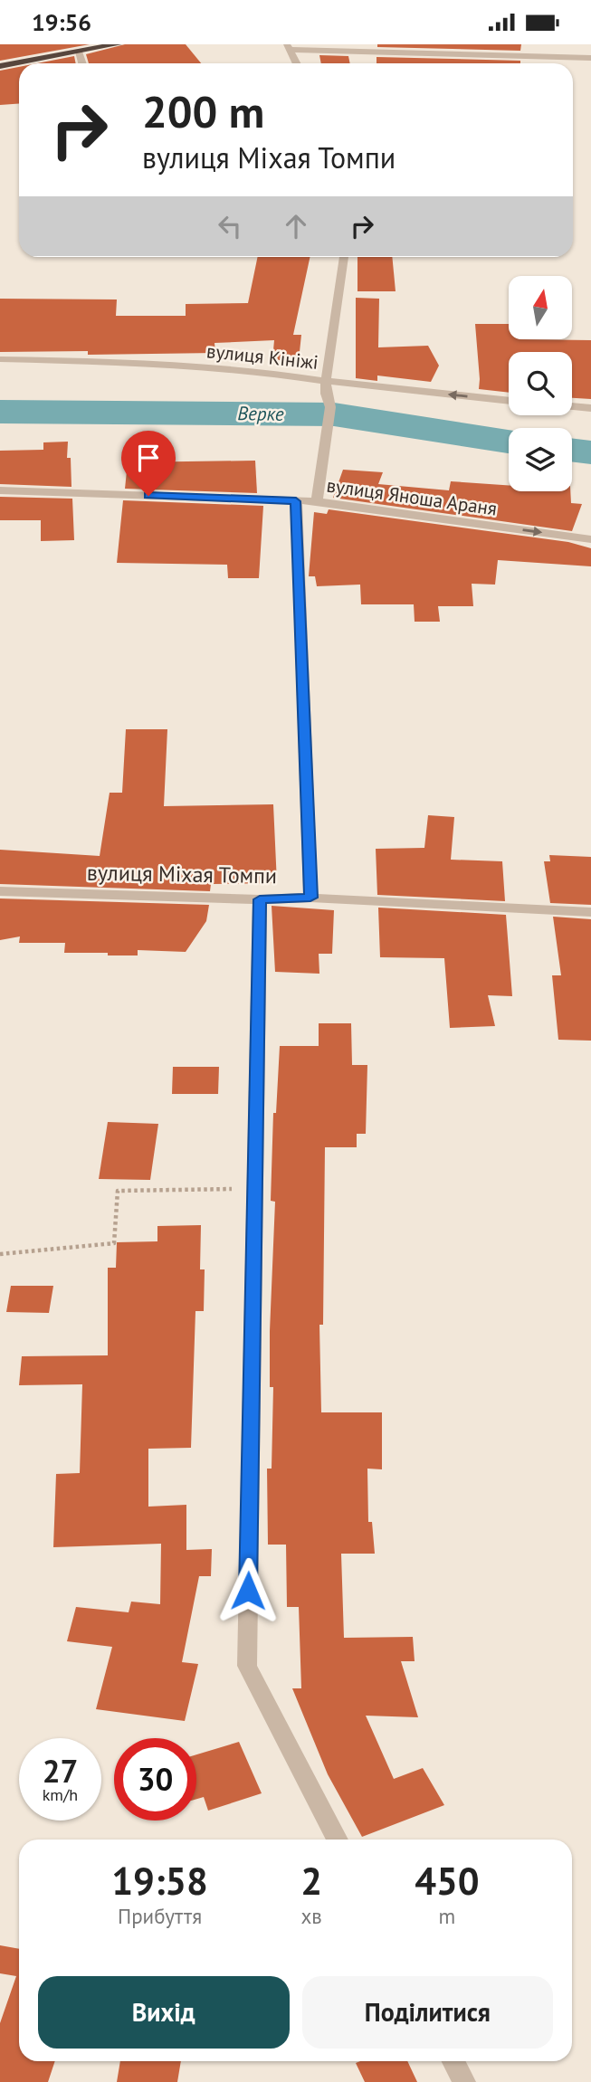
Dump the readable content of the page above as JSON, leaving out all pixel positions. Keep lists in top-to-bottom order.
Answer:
{
  "streets": {
    "street": ["вулиця Кініжі", "вулиця Яноша Араня", "вулиця Міхая Томпи"]
  },
  "one_way": ["вулиця Кініжі", "вулиця Яноша Араня"],
  "water": ["Верке"],
  "north": "top",
  "page": {
    "status": "19:56",
    "turn": ["200 m", "вулиця Міхая Томпи"],
    "speed": "27 km/h",
    "limit": "30",
    "eta": [
      "19:58",
      "Прибуття",
      "2",
      "хв",
      "450",
      "m"
    ],
    "buttons": ["Вихід", "Поділитися"]
  }
}
